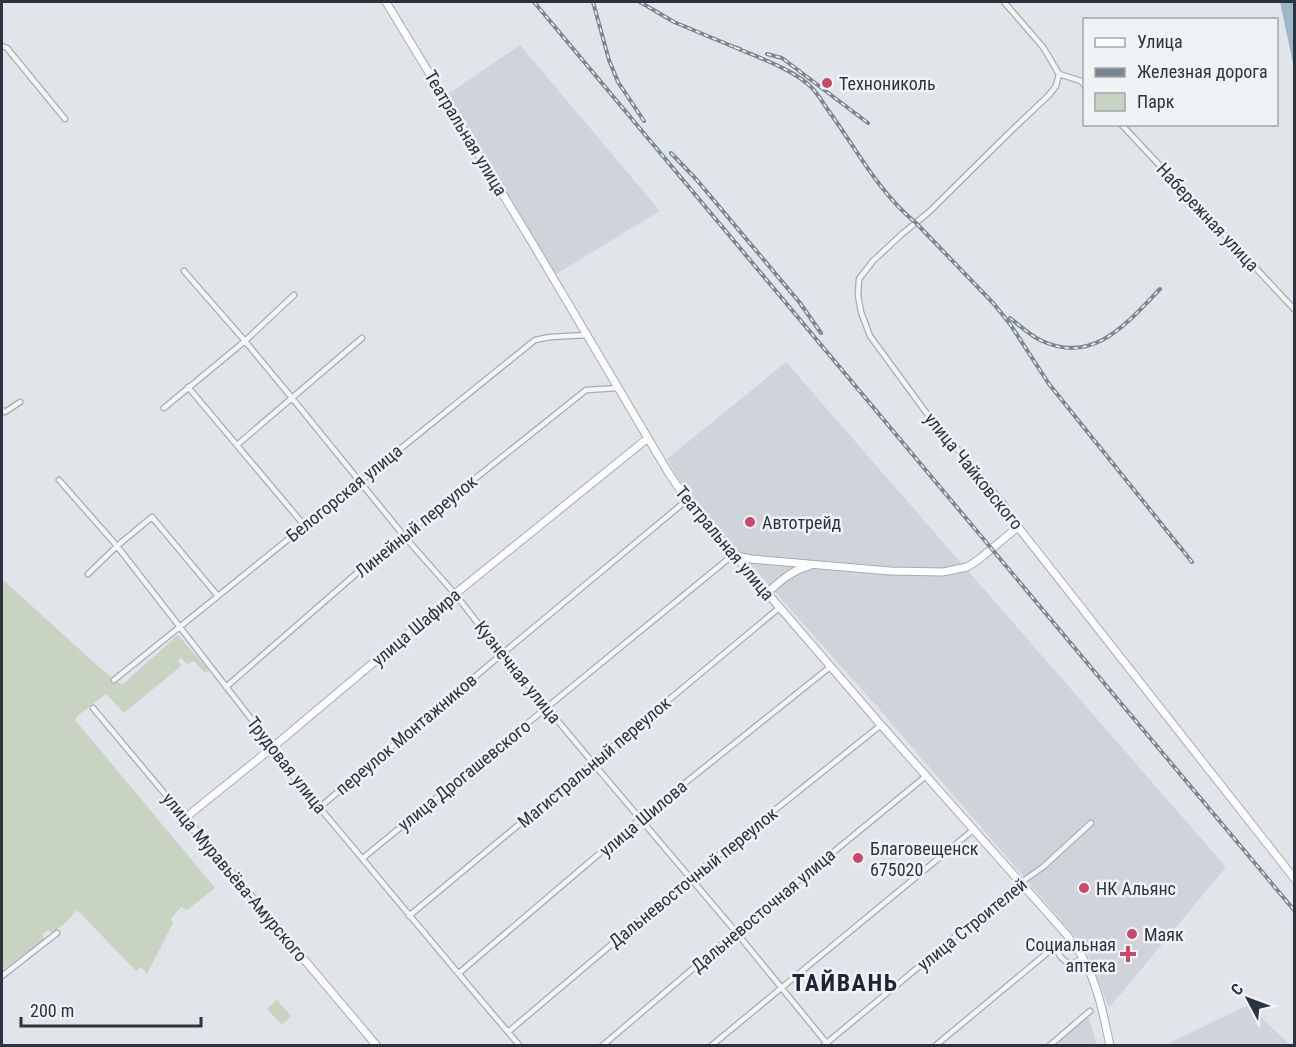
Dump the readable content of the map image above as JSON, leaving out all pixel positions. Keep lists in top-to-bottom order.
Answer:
{
  "streets": {
    "street": [
      "Театральная улица",
      "Набережная улица",
      "улица Чайковского",
      "Белогорская улица",
      "Линейный переулок",
      "улица Шафира",
      "Кузнечная улица",
      "переулок Монтажников",
      "Магистральный переулок",
      "Трудовая улица",
      "улица Дрогашевского",
      "улица Шилова",
      "улица Муравьёва-Амурского",
      "Дальневосточный переулок",
      "Дальневосточная улица",
      "улица Строителей"
    ]
  },
  "crossings": [
    ["Театральная улица", "Белогорская улица"],
    ["Театральная улица", "Линейный переулок"],
    ["Театральная улица", "улица Шафира"],
    ["Театральная улица", "переулок Монтажников"],
    ["Театральная улица", "Магистральный переулок"],
    ["Театральная улица", "улица Дрогашевского"],
    ["Театральная улица", "улица Шилова"],
    ["Театральная улица", "Дальневосточный переулок"],
    ["Театральная улица", "Дальневосточная улица"],
    ["Театральная улица", "улица Строителей"],
    ["Белогорская улица", "Кузнечная улица"],
    ["Белогорская улица", "Трудовая улица"],
    ["Линейный переулок", "Кузнечная улица"],
    ["Линейный переулок", "Трудовая улица"],
    ["улица Шафира", "Кузнечная улица"],
    ["улица Шафира", "Трудовая улица"],
    ["улица Шафира", "улица Муравьёва-Амурского"],
    ["Кузнечная улица", "переулок Монтажников"],
    ["Кузнечная улица", "Магистральный переулок"],
    ["Кузнечная улица", "улица Дрогашевского"],
    ["Кузнечная улица", "улица Шилова"],
    ["Кузнечная улица", "Дальневосточный переулок"],
    ["Кузнечная улица", "Дальневосточная улица"],
    ["Кузнечная улица", "улица Строителей"],
    ["переулок Монтажников", "Трудовая улица"],
    ["Магистральный переулок", "Трудовая улица"],
    ["Трудовая улица", "улица Дрогашевского"],
    ["Трудовая улица", "улица Шилова"],
    ["Трудовая улица", "Дальневосточный переулок"]
  ],
  "districts": ["ТАЙВАНЬ"],
  "places": {
    "other": [
      "Технониколь",
      "Автотрейд",
      "Благовещенск 675020",
      "НК Альянс",
      "Маяк"
    ],
    "health": ["Социальная аптека"]
  },
  "legend": ["Улица", "Железная дорога", "Парк"],
  "scale_bar": "200 m",
  "north": "top left"
}
